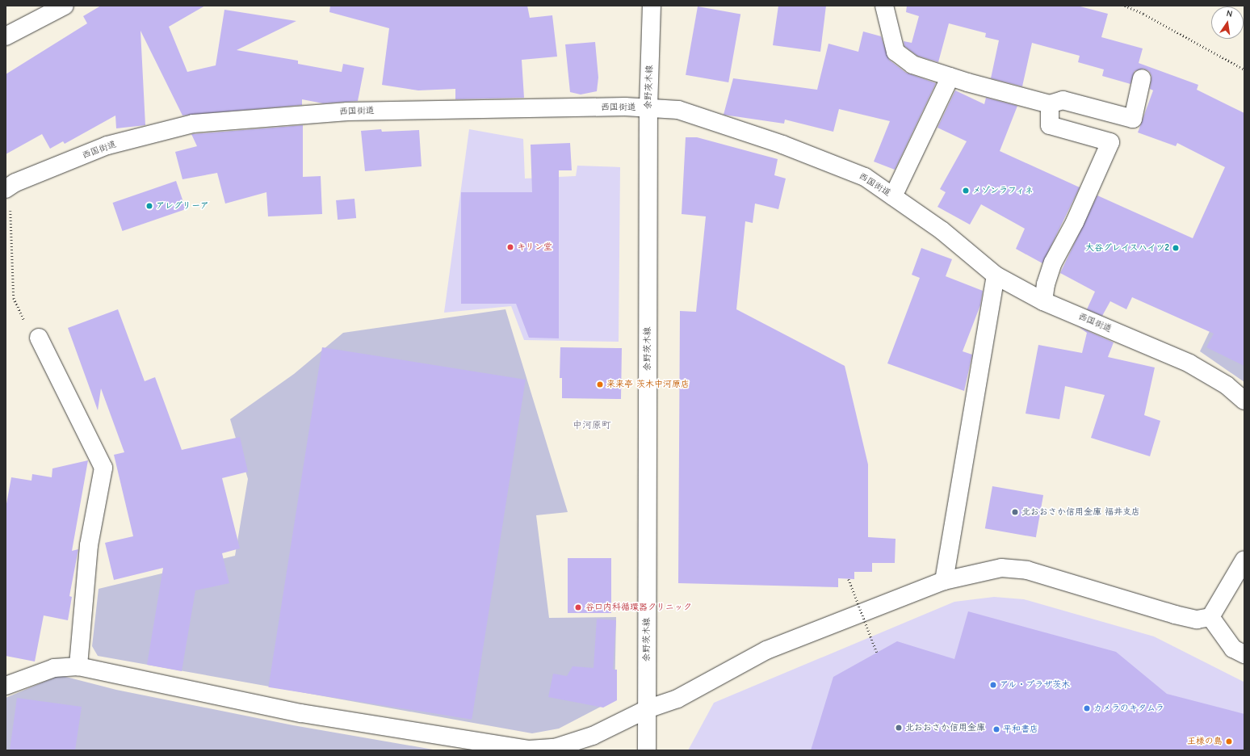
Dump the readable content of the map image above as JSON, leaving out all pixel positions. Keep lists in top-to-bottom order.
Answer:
{
  "streets": {
    "street": ["余野茨木線", "西国街道"]
  },
  "crossings": [
    ["余野茨木線", "西国街道"]
  ],
  "districts": ["中河原町"],
  "places": [
    "メゾンラフィネ",
    "アレグリーア",
    "キリン堂",
    "大谷グレイスハイツ2",
    "来来亭 茨木中河原店",
    "北おおさか信用金庫 福井支店",
    "谷口内科循環器クリニック",
    "アル・プラザ茨木",
    "カメラのキタムラ",
    "北おおさか信用金庫",
    "平和書店",
    "王様の島"
  ],
  "north": "top"
}
